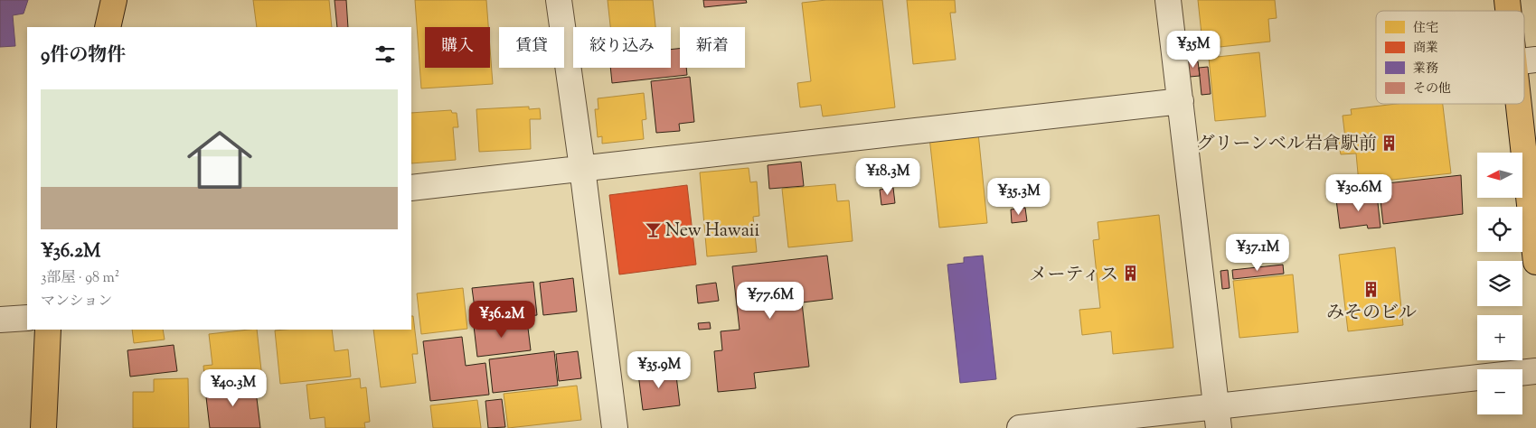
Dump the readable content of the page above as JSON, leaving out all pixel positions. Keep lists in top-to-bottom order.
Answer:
{
  "places": {
    "building": ["グリーンベル岩倉駅前", "メーティス", "みそのビル"],
    "bar": ["New Hawaii"]
  },
  "legend": [
    "住宅",
    "商業",
    "業務",
    "その他"
  ],
  "north": "left",
  "page": {
    "chip": [
      "購入",
      "賃貸",
      "絞り込み",
      "新着"
    ],
    "heading": "9件の物件",
    "price": [
      "¥35M",
      "¥18.3M",
      "¥30.6M",
      "¥35.3M",
      "¥37.1M",
      "¥77.6M",
      "¥36.2M",
      "¥35.9M",
      "¥40.3M"
    ],
    "list": [
      {
        "name": "¥36.2M",
        "note": "3部屋 · 98 m² · マンション"
      }
    ],
    "map_buttons": ["+", "−"]
  }
}
